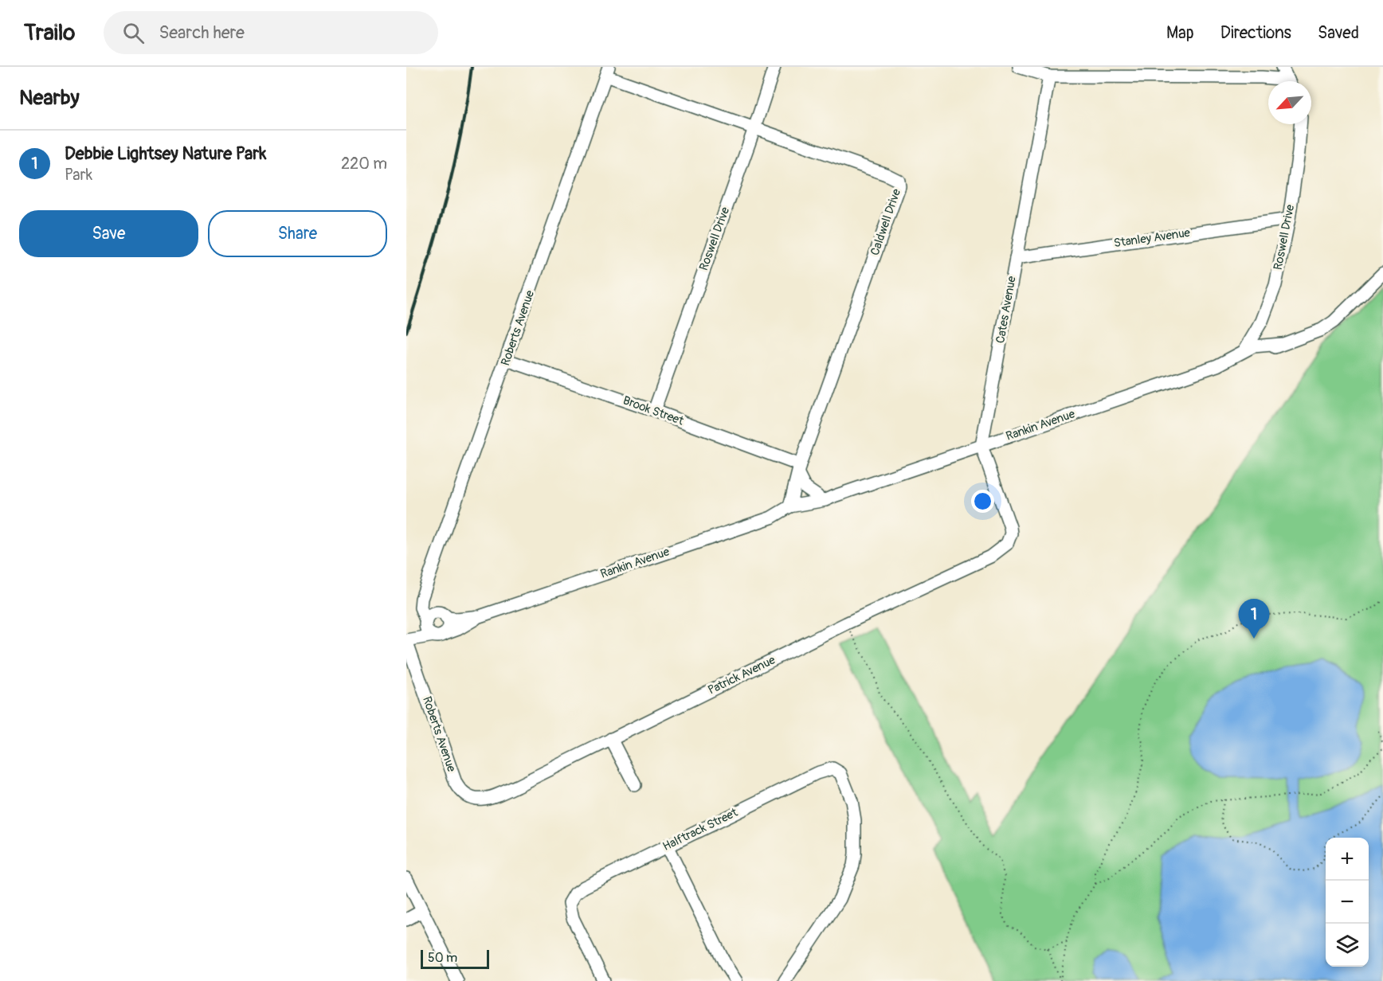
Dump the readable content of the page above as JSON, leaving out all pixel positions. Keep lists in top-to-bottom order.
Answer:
{
  "streets": {
    "street": [
      "Caldwell Drive",
      "Roswell Drive",
      "Stanley Avenue",
      "Cates Avenue",
      "Roberts Avenue",
      "Brook Street",
      "Rankin Avenue",
      "Patrick Avenue",
      "Halftrack Street"
    ]
  },
  "crossings": [
    ["Caldwell Drive", "Roswell Drive"],
    ["Caldwell Drive", "Roberts Avenue"],
    ["Caldwell Drive", "Brook Street"],
    ["Caldwell Drive", "Rankin Avenue"],
    ["Roswell Drive", "Stanley Avenue"],
    ["Roswell Drive", "Brook Street"],
    ["Roswell Drive", "Rankin Avenue"],
    ["Stanley Avenue", "Cates Avenue"],
    ["Cates Avenue", "Rankin Avenue"],
    ["Cates Avenue", "Patrick Avenue"],
    ["Roberts Avenue", "Brook Street"],
    ["Roberts Avenue", "Rankin Avenue"],
    ["Roberts Avenue", "Patrick Avenue"]
  ],
  "scale_bar": "50 m",
  "north": "bottom left",
  "page": {
    "header": "Trailo",
    "search": "Search here",
    "nav": ["Map", "Directions", "Saved"],
    "heading": "Nearby",
    "list": [
      {
        "mark": "1",
        "name": "Debbie Lightsey Nature Park",
        "note": "Park",
        "value": "220 m"
      }
    ],
    "buttons": ["Save", "Share"],
    "pins": "1",
    "map_buttons": ["+", "−"],
    "scale": "50 m"
  }
}
